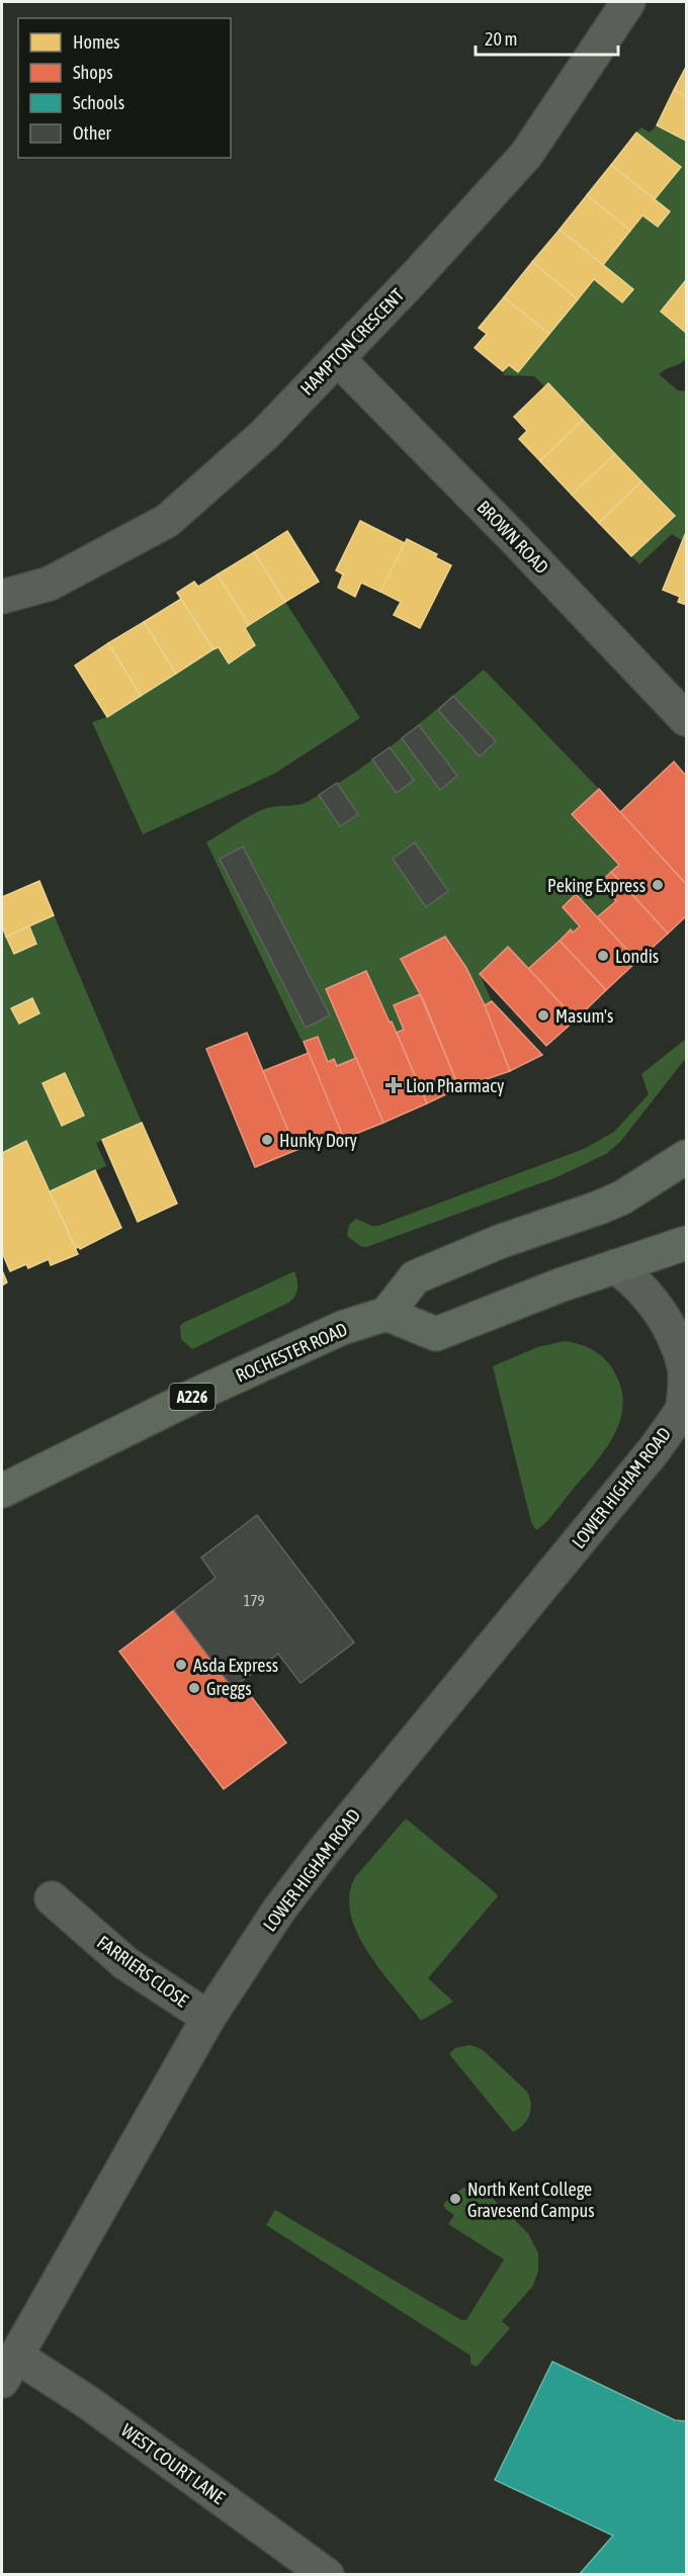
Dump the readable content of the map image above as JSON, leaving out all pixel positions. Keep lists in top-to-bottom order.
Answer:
{
  "streets": {
    "main road": ["ROCHESTER ROAD", "A226"],
    "street": [
      "HAMPTON CRESCENT",
      "BROWN ROAD",
      "LOWER HIGHAM ROAD",
      "FARRIERS CLOSE",
      "WEST COURT LANE"
    ]
  },
  "crossings": [
    ["HAMPTON CRESCENT", "BROWN ROAD"],
    ["LOWER HIGHAM ROAD", "FARRIERS CLOSE"],
    ["LOWER HIGHAM ROAD", "WEST COURT LANE"]
  ],
  "places": {
    "other": [
      "Peking Express",
      "Londis",
      "Masum's",
      "Hunky Dory",
      "Asda Express",
      "Greggs",
      "North Kent College Gravesend Campus"
    ],
    "health": ["Lion Pharmacy"]
  },
  "house_numbers": ["179"],
  "legend": [
    "Homes",
    "Shops",
    "Schools",
    "Other"
  ],
  "scale_bar": "20 m"
}
